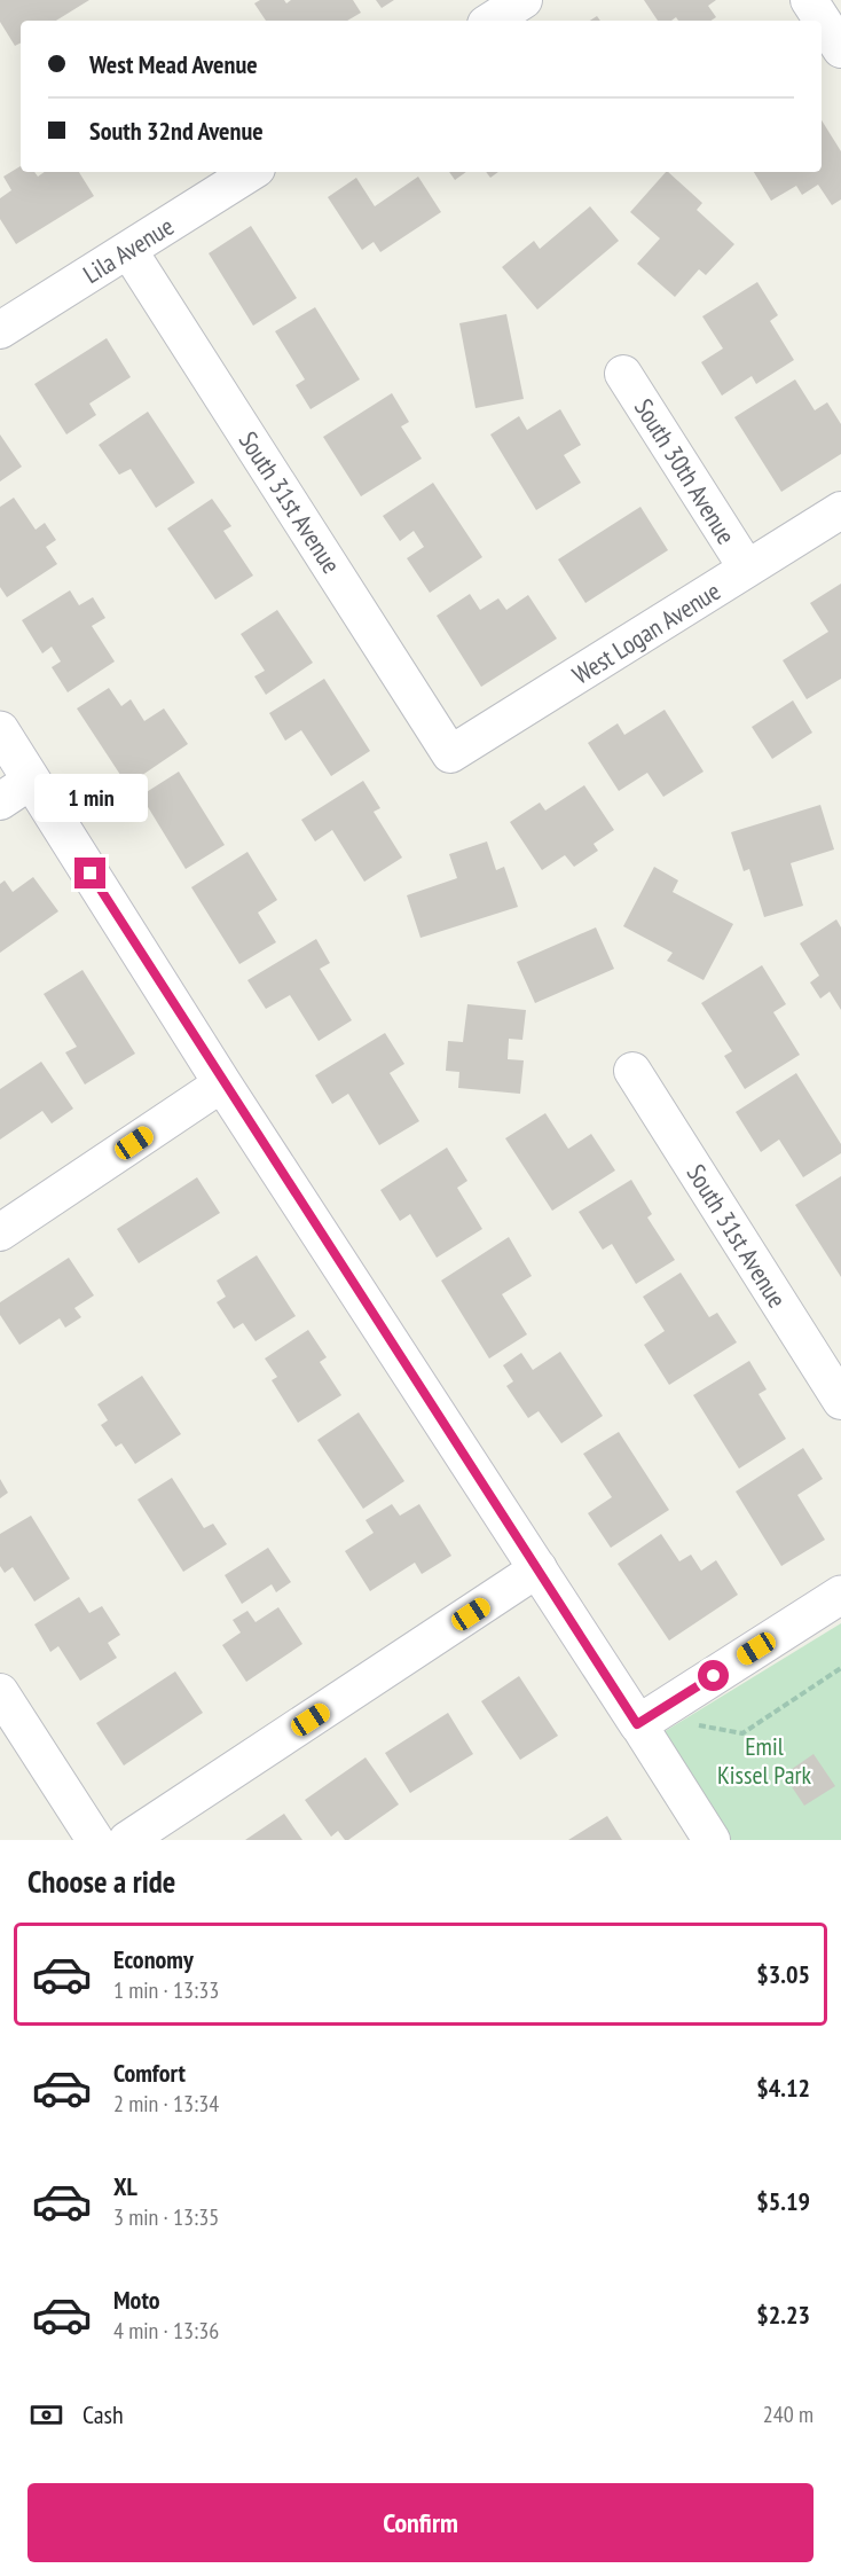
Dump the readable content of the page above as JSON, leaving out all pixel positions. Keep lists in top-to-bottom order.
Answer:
{
  "streets": {
    "street": [
      "Lila Avenue",
      "South 30th Avenue",
      "South 31st Avenue",
      "West Logan Avenue"
    ]
  },
  "crossings": [
    ["Lila Avenue", "South 31st Avenue"],
    ["South 30th Avenue", "West Logan Avenue"],
    ["South 31st Avenue", "West Logan Avenue"]
  ],
  "parks": ["Emil Kissel Park"],
  "page": {
    "banner": ["West Mead Avenue", "South 32nd Avenue"],
    "bubble": "1 min",
    "heading": "Choose a ride",
    "list": [
      {
        "name": "Economy",
        "note": "1 min · 13:33",
        "value": "$3.05"
      },
      {
        "name": "Comfort",
        "note": "2 min · 13:34",
        "value": "$4.12"
      },
      {
        "name": "XL",
        "note": "3 min · 13:35",
        "value": "$5.19"
      },
      {
        "name": "Moto",
        "note": "4 min · 13:36",
        "value": "$2.23"
      }
    ],
    "pay": ["Cash", "240 m"],
    "buttons": "Confirm"
  }
}
